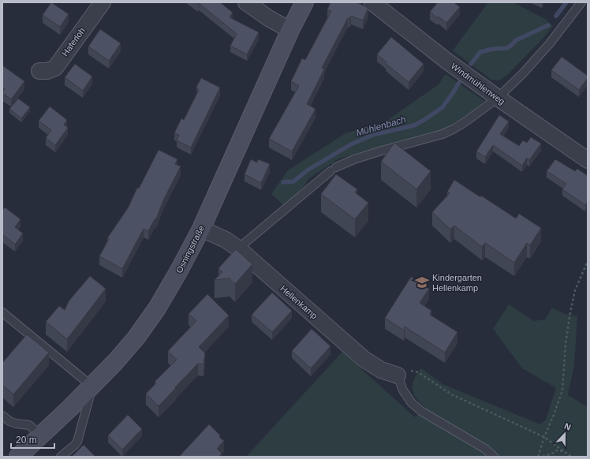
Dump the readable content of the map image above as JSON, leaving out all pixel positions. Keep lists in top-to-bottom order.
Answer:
{
  "streets": {
    "main road": ["Osningstraße"],
    "street": ["Haferloh", "Windmühlenweg", "Hellenkamp"]
  },
  "crossings": [
    ["Osningstraße", "Hellenkamp"]
  ],
  "water": ["Mühlenbach"],
  "places": {
    "school or university": ["Kindergarten Hellenkamp"]
  },
  "scale_bar": "20 m",
  "north": "top"
}
